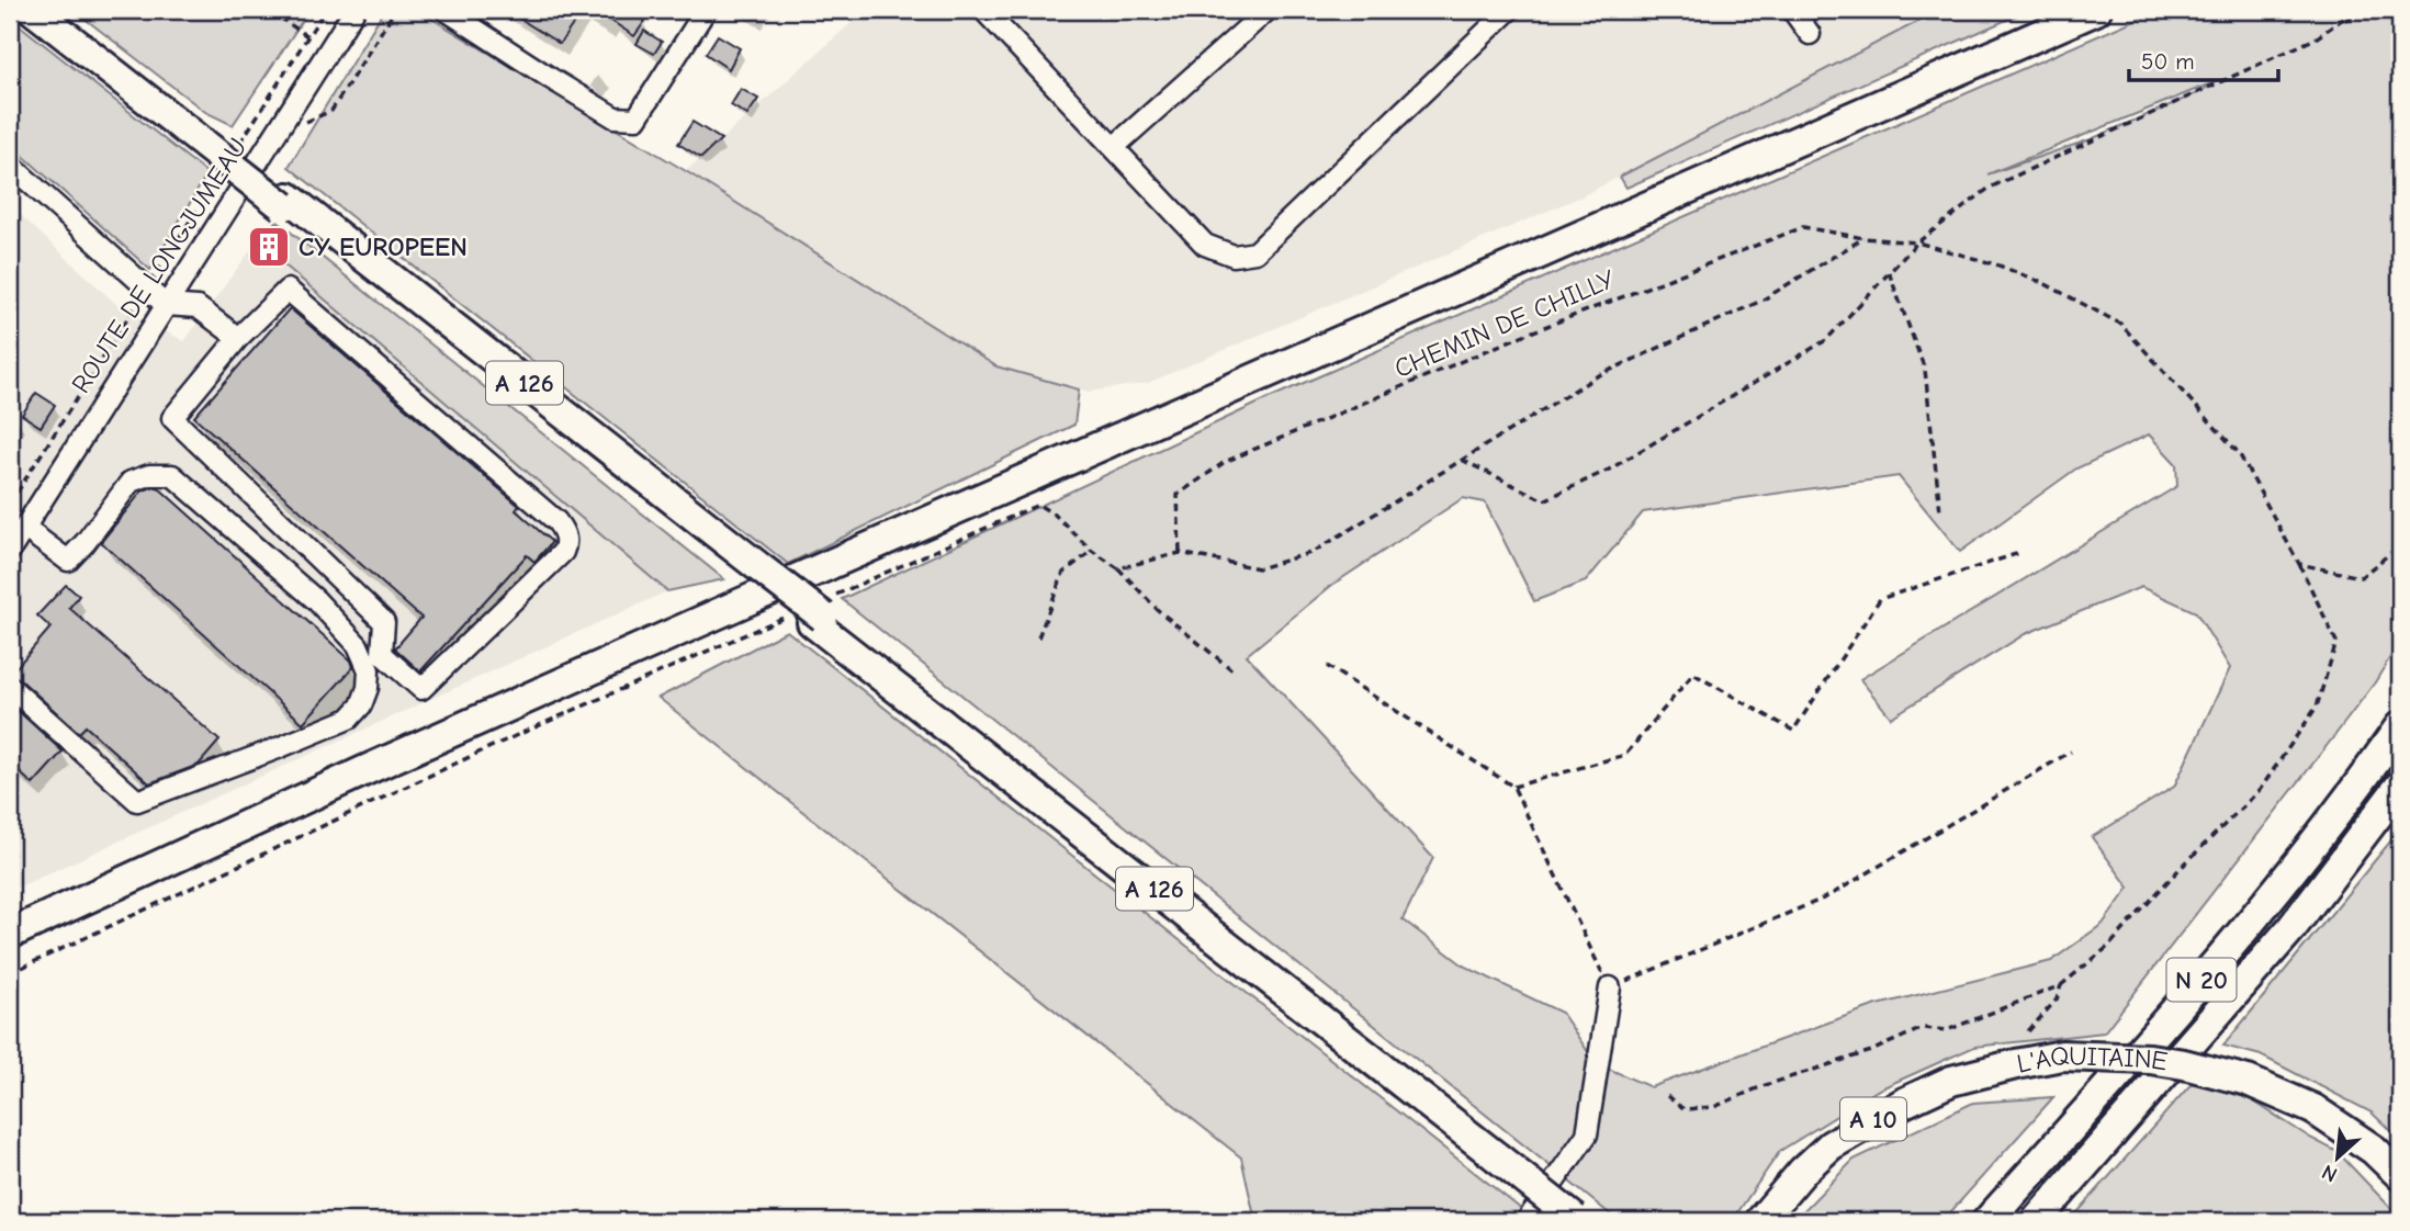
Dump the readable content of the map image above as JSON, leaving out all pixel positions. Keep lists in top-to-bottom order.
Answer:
{
  "streets": {
    "highway": [
      "A 126",
      "N 20",
      "L'AQUITAINE",
      "A 10"
    ],
    "street": ["ROUTE DE LONGJUMEAU"],
    "path": ["CHEMIN DE CHILLY"]
  },
  "places": {
    "building": ["CY EUROPEEN"]
  },
  "scale_bar": "50 m",
  "north": "bottom left"
}
